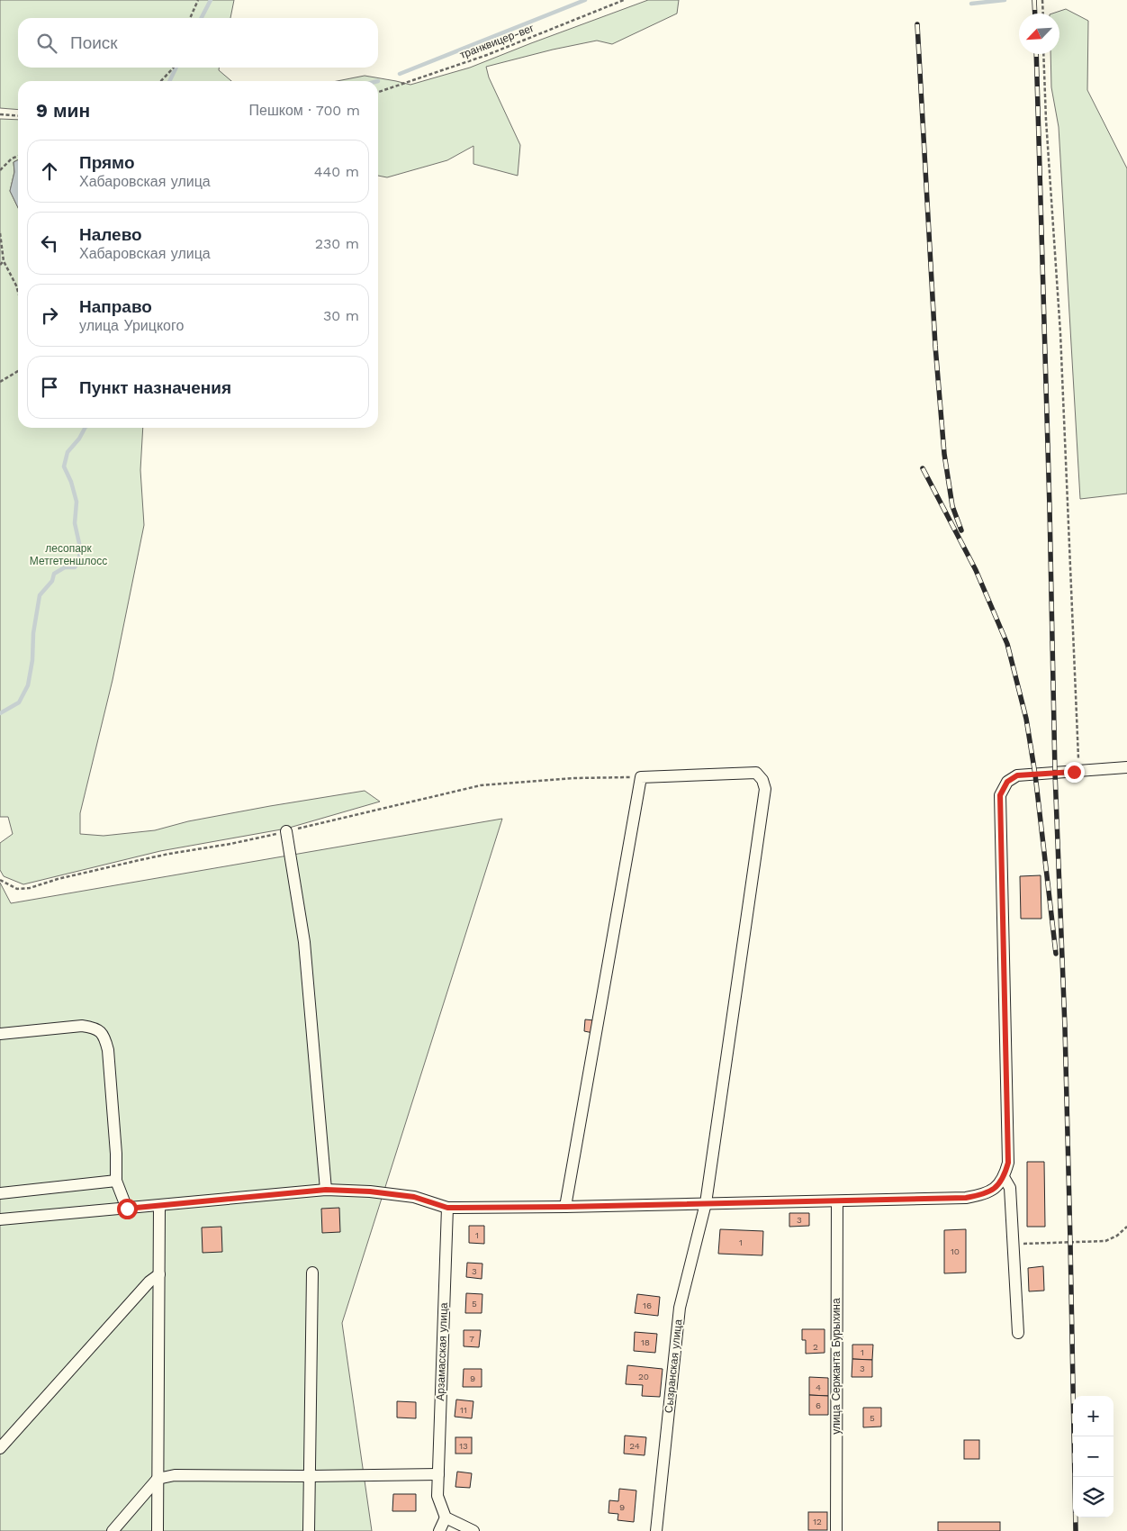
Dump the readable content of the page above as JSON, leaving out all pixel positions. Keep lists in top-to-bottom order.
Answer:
{
  "streets": {
    "street": ["Арзамасская улица", "Сызранская улица", "улица Сержанта Бурыхина"],
    "path": ["транквицер-вег"]
  },
  "parks": ["лесопарк Метгетеншлосс"],
  "house_numbers": [
    "3",
    "1",
    "1",
    "10",
    "3",
    "5",
    "16",
    "7",
    "18",
    "2",
    "1",
    "3",
    "20",
    "9",
    "4",
    "6",
    "11",
    "5",
    "13",
    "24",
    "9",
    "12"
  ],
  "north": "bottom left",
  "page": {
    "search": "Поиск",
    "heading": ["9 мин", "Пешком · 700 m"],
    "list": [
      ["Прямо", "Хабаровская улица", "440 m"],
      ["Налево", "Хабаровская улица", "230 m"],
      ["Направо", "улица Урицкого", "30 m"],
      "Пункт назначения"
    ],
    "map_buttons": ["+", "−"]
  }
}
